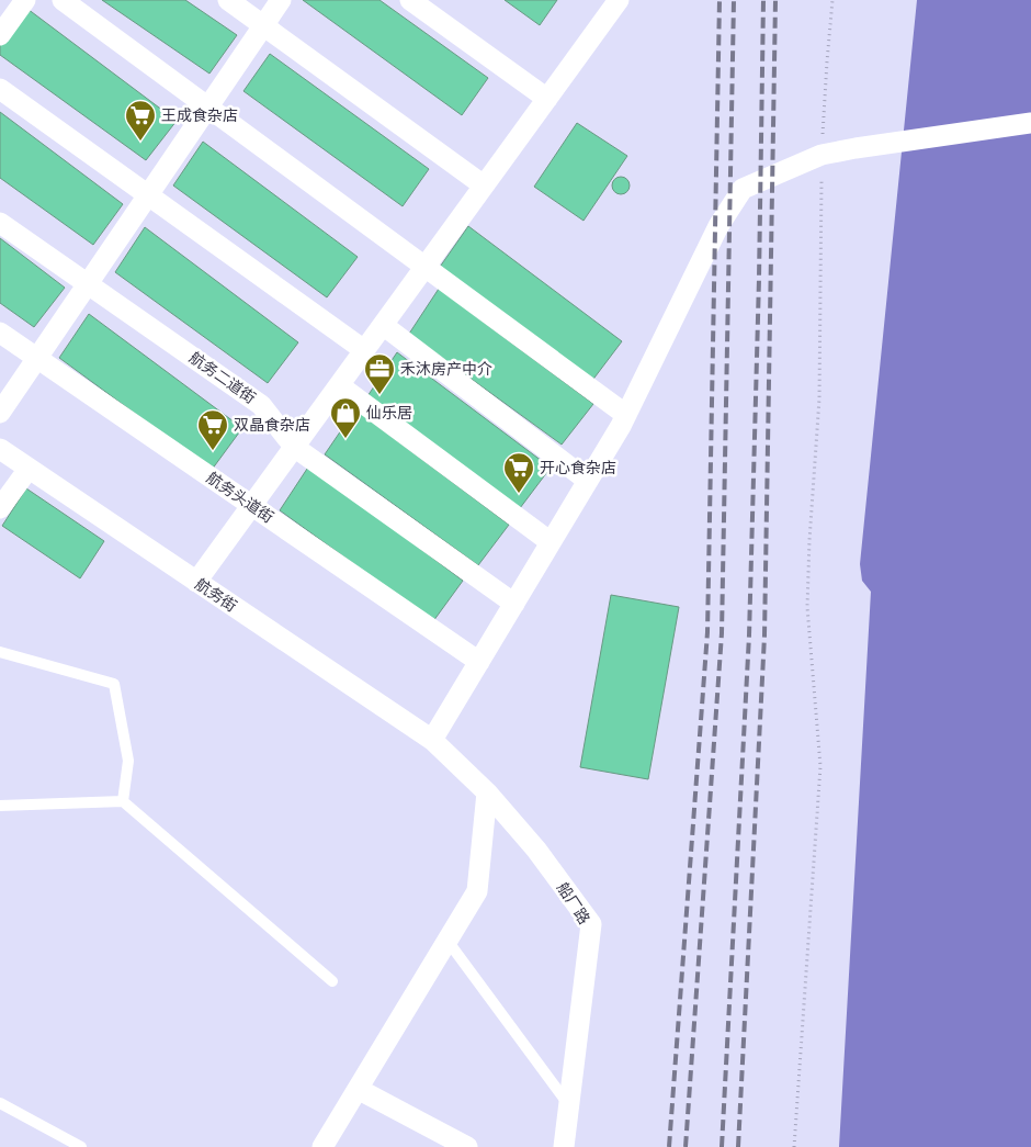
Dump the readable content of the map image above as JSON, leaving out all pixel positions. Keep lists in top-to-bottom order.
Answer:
{
  "streets": {
    "street": [
      "航务二道街",
      "航务头道街",
      "航务街",
      "船厂路"
    ]
  },
  "crossings": [
    ["航务街", "船厂路"]
  ],
  "places": {
    "supermarket": ["王成食杂店", "双晶食杂店", "开心食杂店"],
    "office": ["禾沐房产中介"],
    "shop": ["仙乐居"]
  }
}
